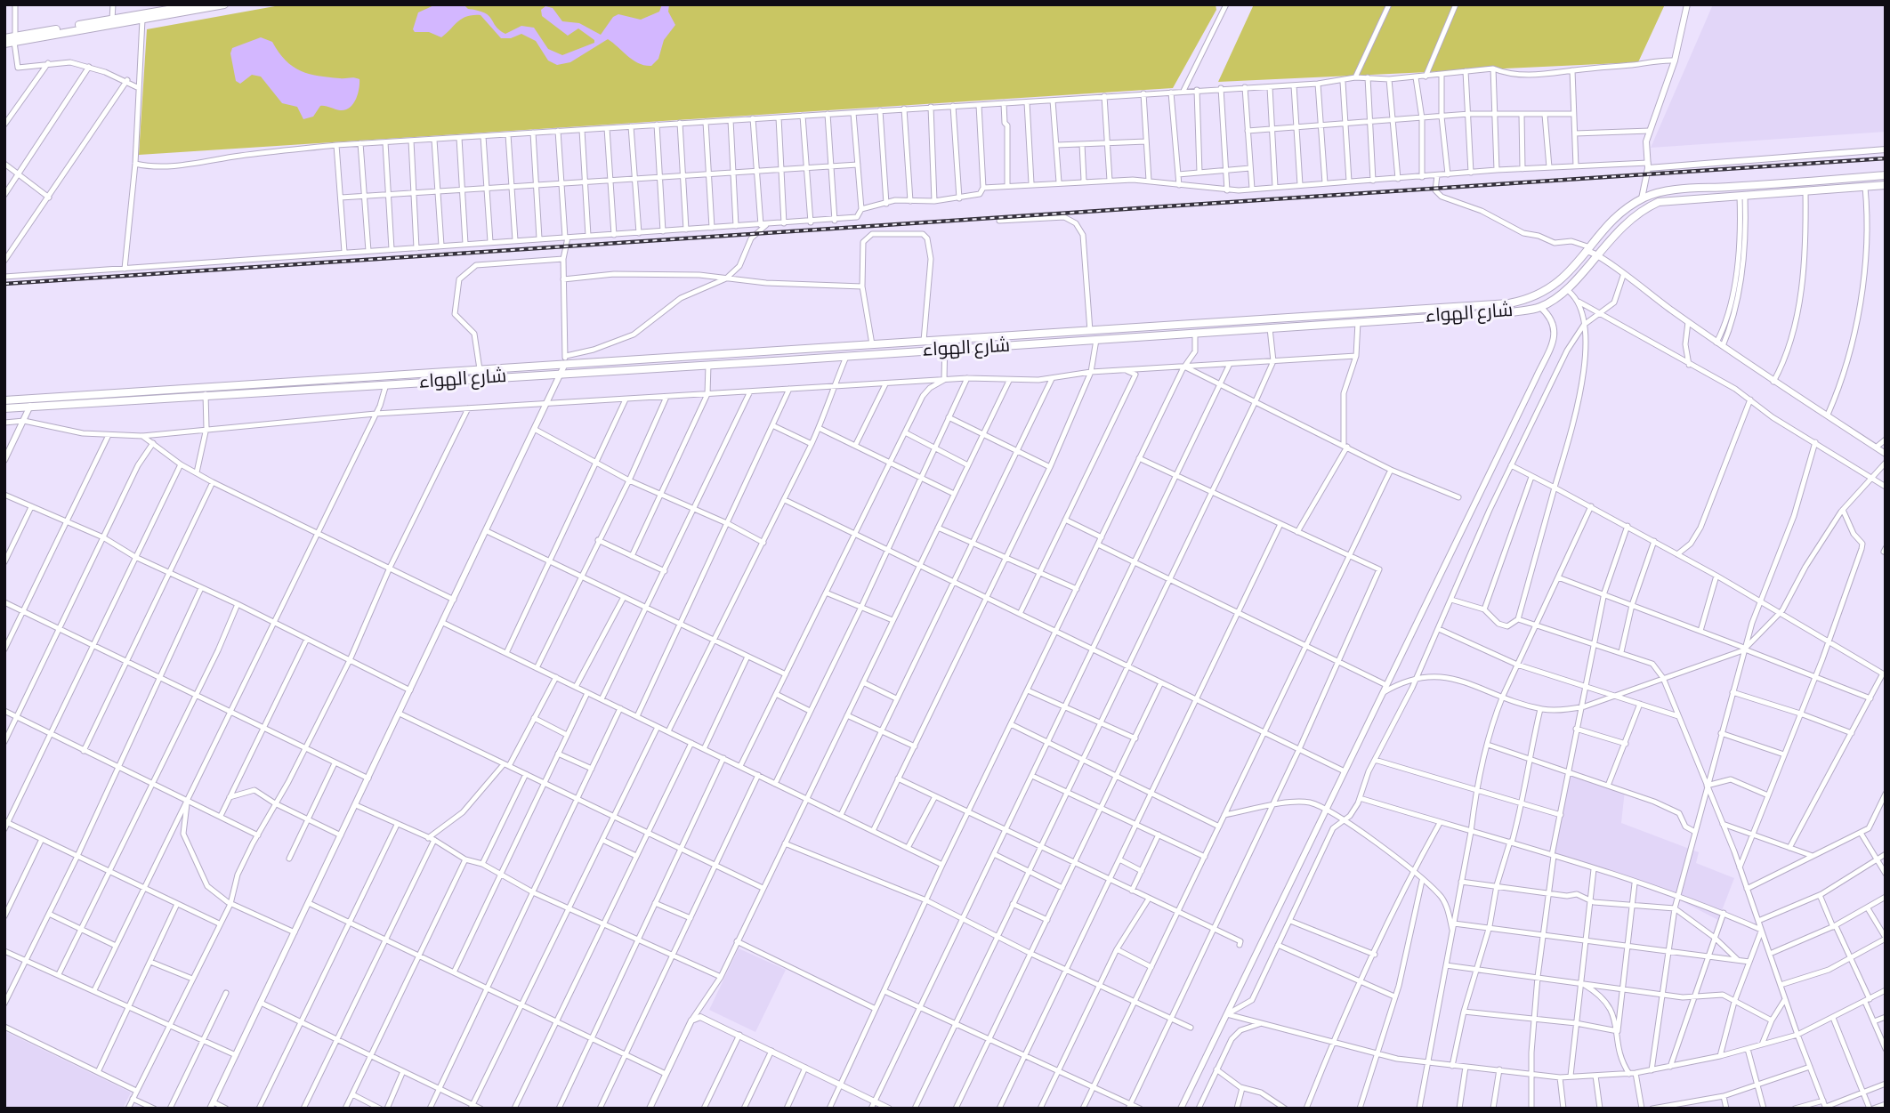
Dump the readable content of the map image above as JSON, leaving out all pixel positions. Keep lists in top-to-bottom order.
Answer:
{
  "streets": {
    "main road": ["شارع الهواء"]
  }
}
